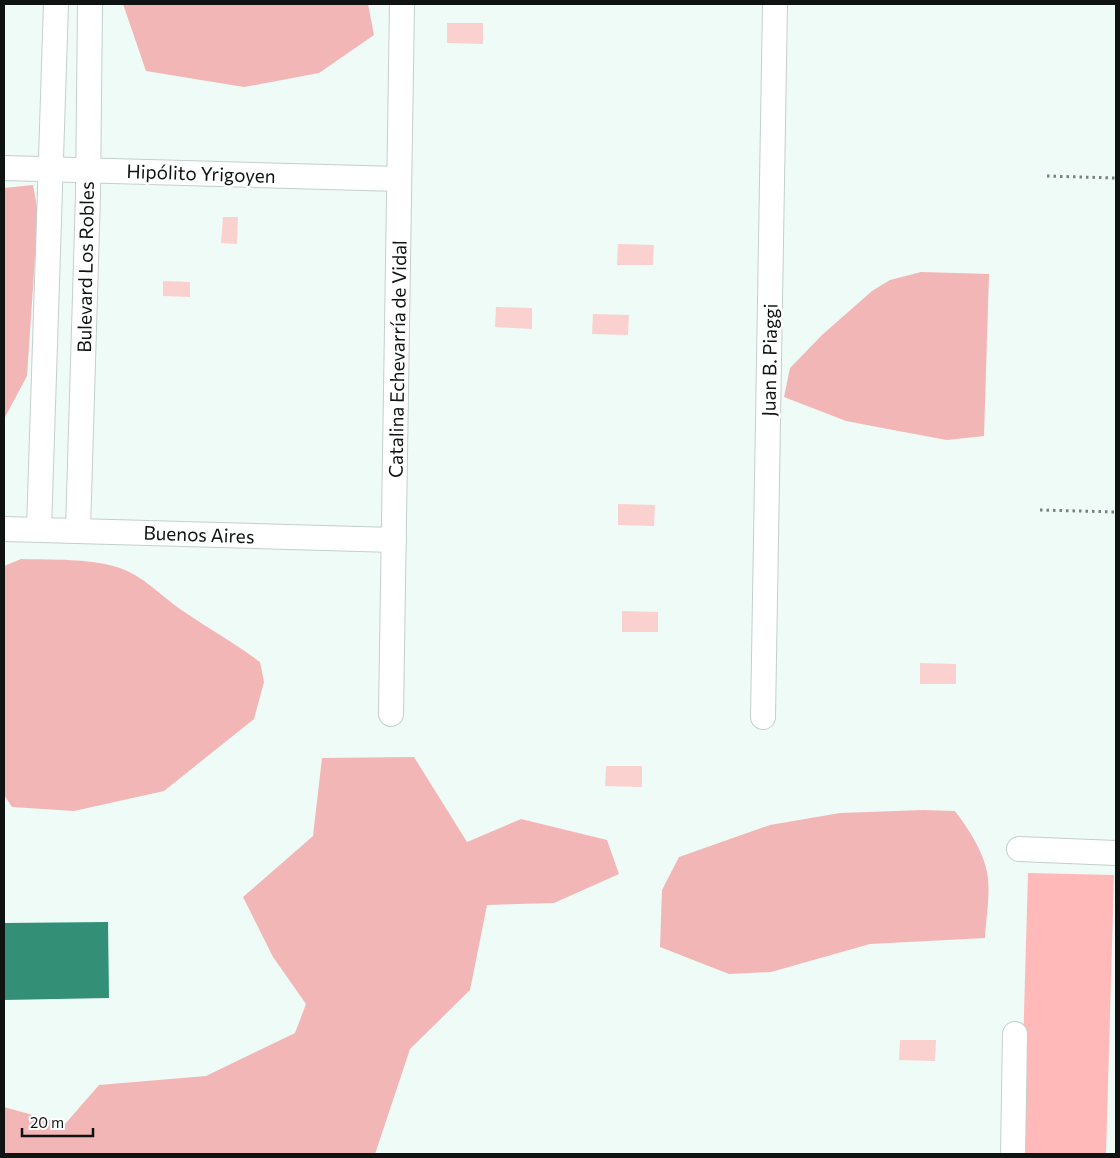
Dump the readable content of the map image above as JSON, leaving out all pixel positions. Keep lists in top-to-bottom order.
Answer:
{
  "streets": {
    "street": [
      "Hipólito Yrigoyen",
      "Bulevard Los Robles",
      "Catalina Echevarría de Vidal",
      "Juan B. Piaggi",
      "Buenos Aires"
    ]
  },
  "crossings": [
    ["Hipólito Yrigoyen", "Bulevard Los Robles"],
    ["Hipólito Yrigoyen", "Catalina Echevarría de Vidal"],
    ["Bulevard Los Robles", "Buenos Aires"],
    ["Catalina Echevarría de Vidal", "Buenos Aires"]
  ],
  "scale_bar": "20 m"
}
